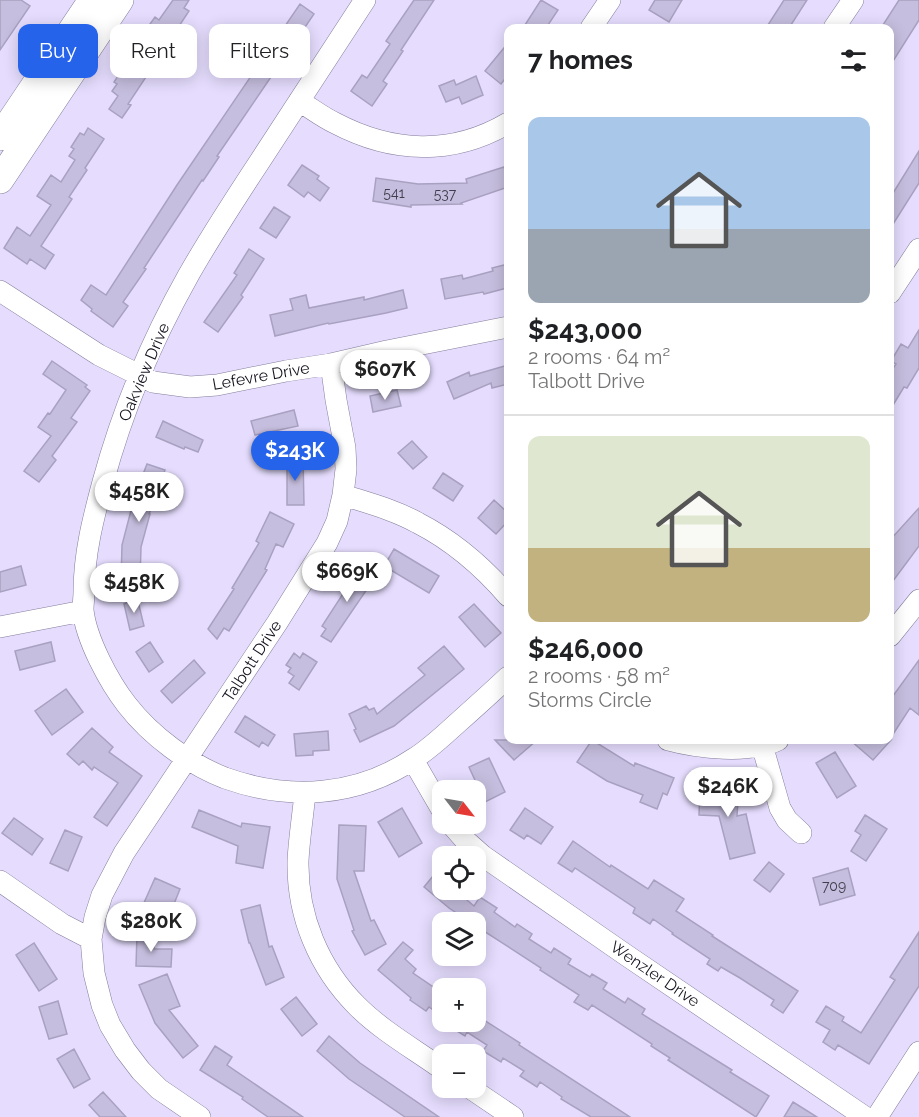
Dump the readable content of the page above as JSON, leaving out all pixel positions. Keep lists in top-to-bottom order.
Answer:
{
  "streets": {
    "street": [
      "Oakview Drive",
      "Lefevre Drive",
      "Talbott Drive",
      "Wenzler Drive"
    ]
  },
  "crossings": [
    ["Oakview Drive", "Lefevre Drive"],
    ["Oakview Drive", "Talbott Drive"],
    ["Lefevre Drive", "Talbott Drive"]
  ],
  "house_numbers": ["541", "537", "709"],
  "north": "bottom right",
  "page": {
    "chip": ["Buy", "Rent", "Filters"],
    "heading": "7 homes",
    "list": [
      {
        "name": "$243,000",
        "note": "2 rooms · 64 m² · Talbott Drive"
      },
      {
        "name": "$246,000",
        "note": "2 rooms · 58 m² · Storms Circle"
      }
    ],
    "price": [
      "$607K",
      "$243K",
      "$458K",
      "$669K",
      "$458K",
      "$246K",
      "$280K"
    ],
    "map_buttons": ["+", "−"]
  }
}
